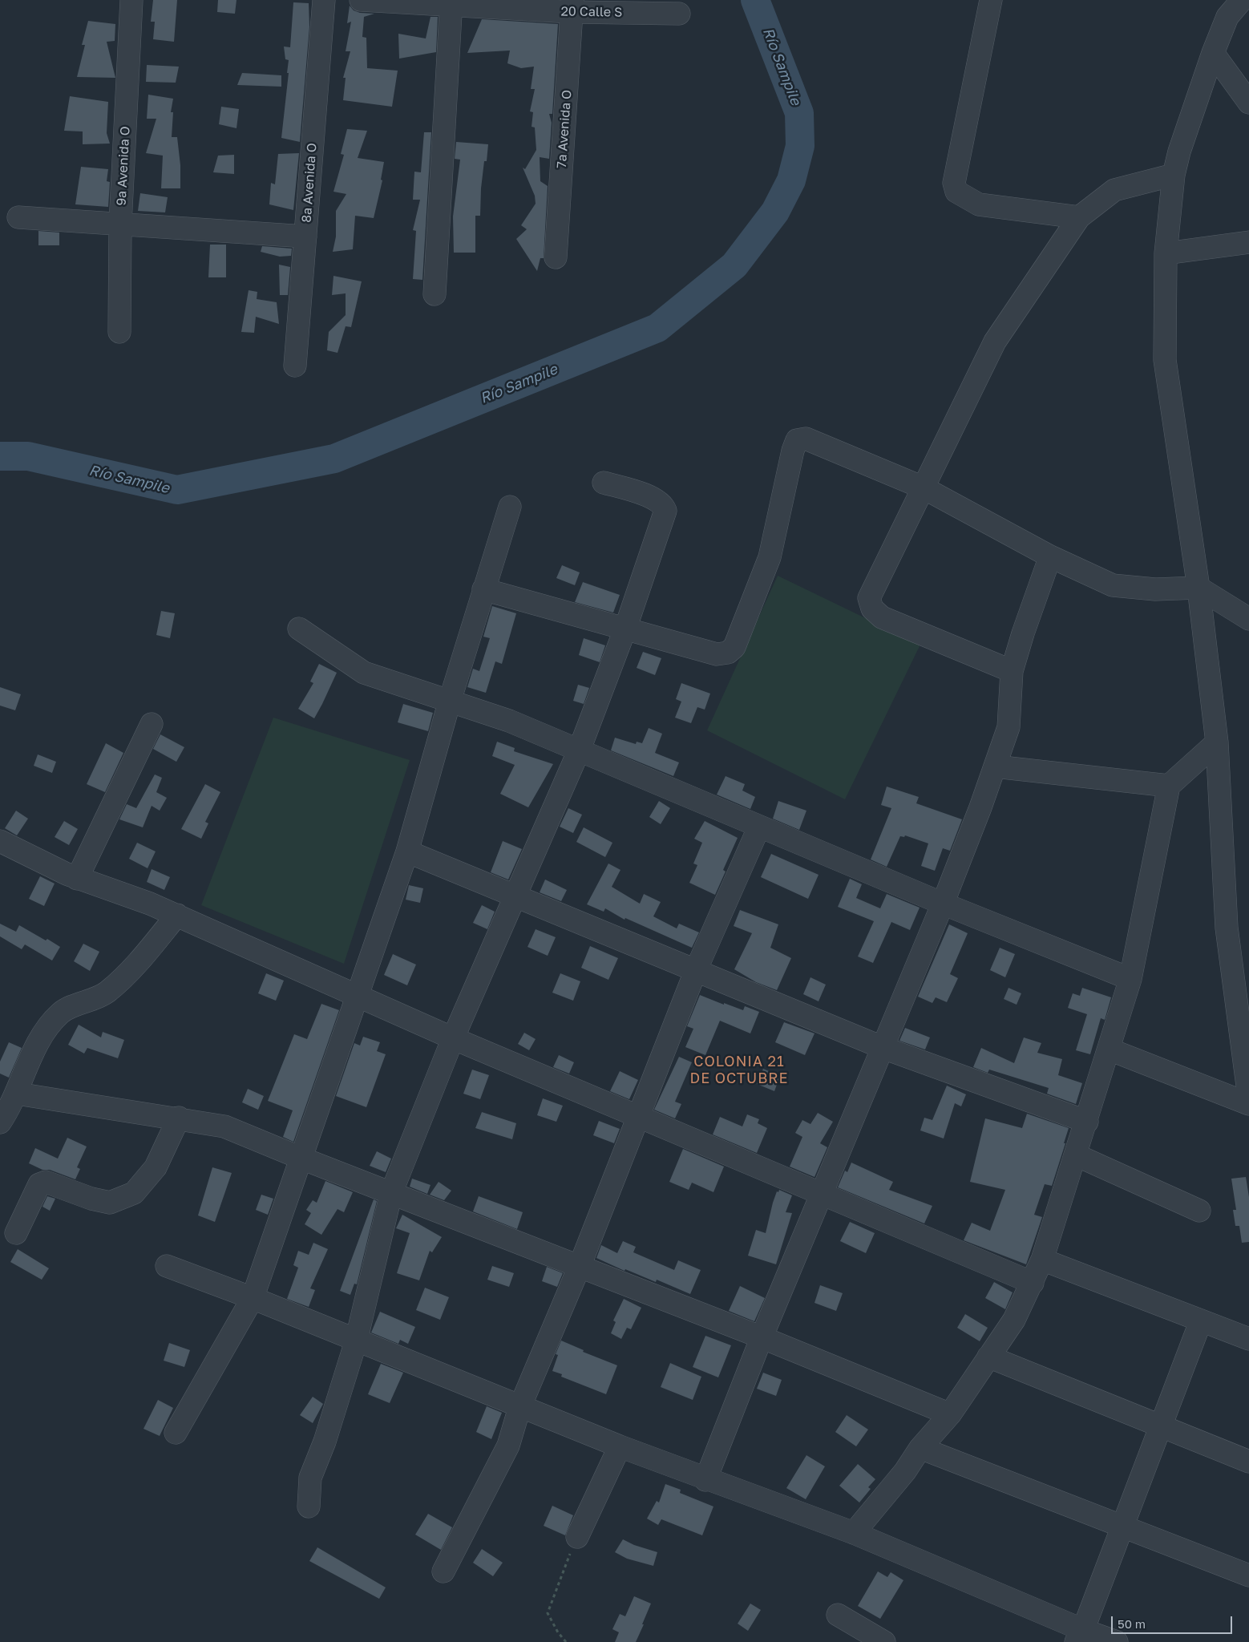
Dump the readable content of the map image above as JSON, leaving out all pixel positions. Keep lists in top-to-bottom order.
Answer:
{
  "streets": {
    "street": [
      "20 Calle S",
      "7a Avenida O",
      "9a Avenida O",
      "8a Avenida O"
    ]
  },
  "crossings": [
    ["20 Calle S", "7a Avenida O"]
  ],
  "districts": ["COLONIA 21 DE OCTUBRE"],
  "water": ["Río Sampile"],
  "scale_bar": "50 m"
}
